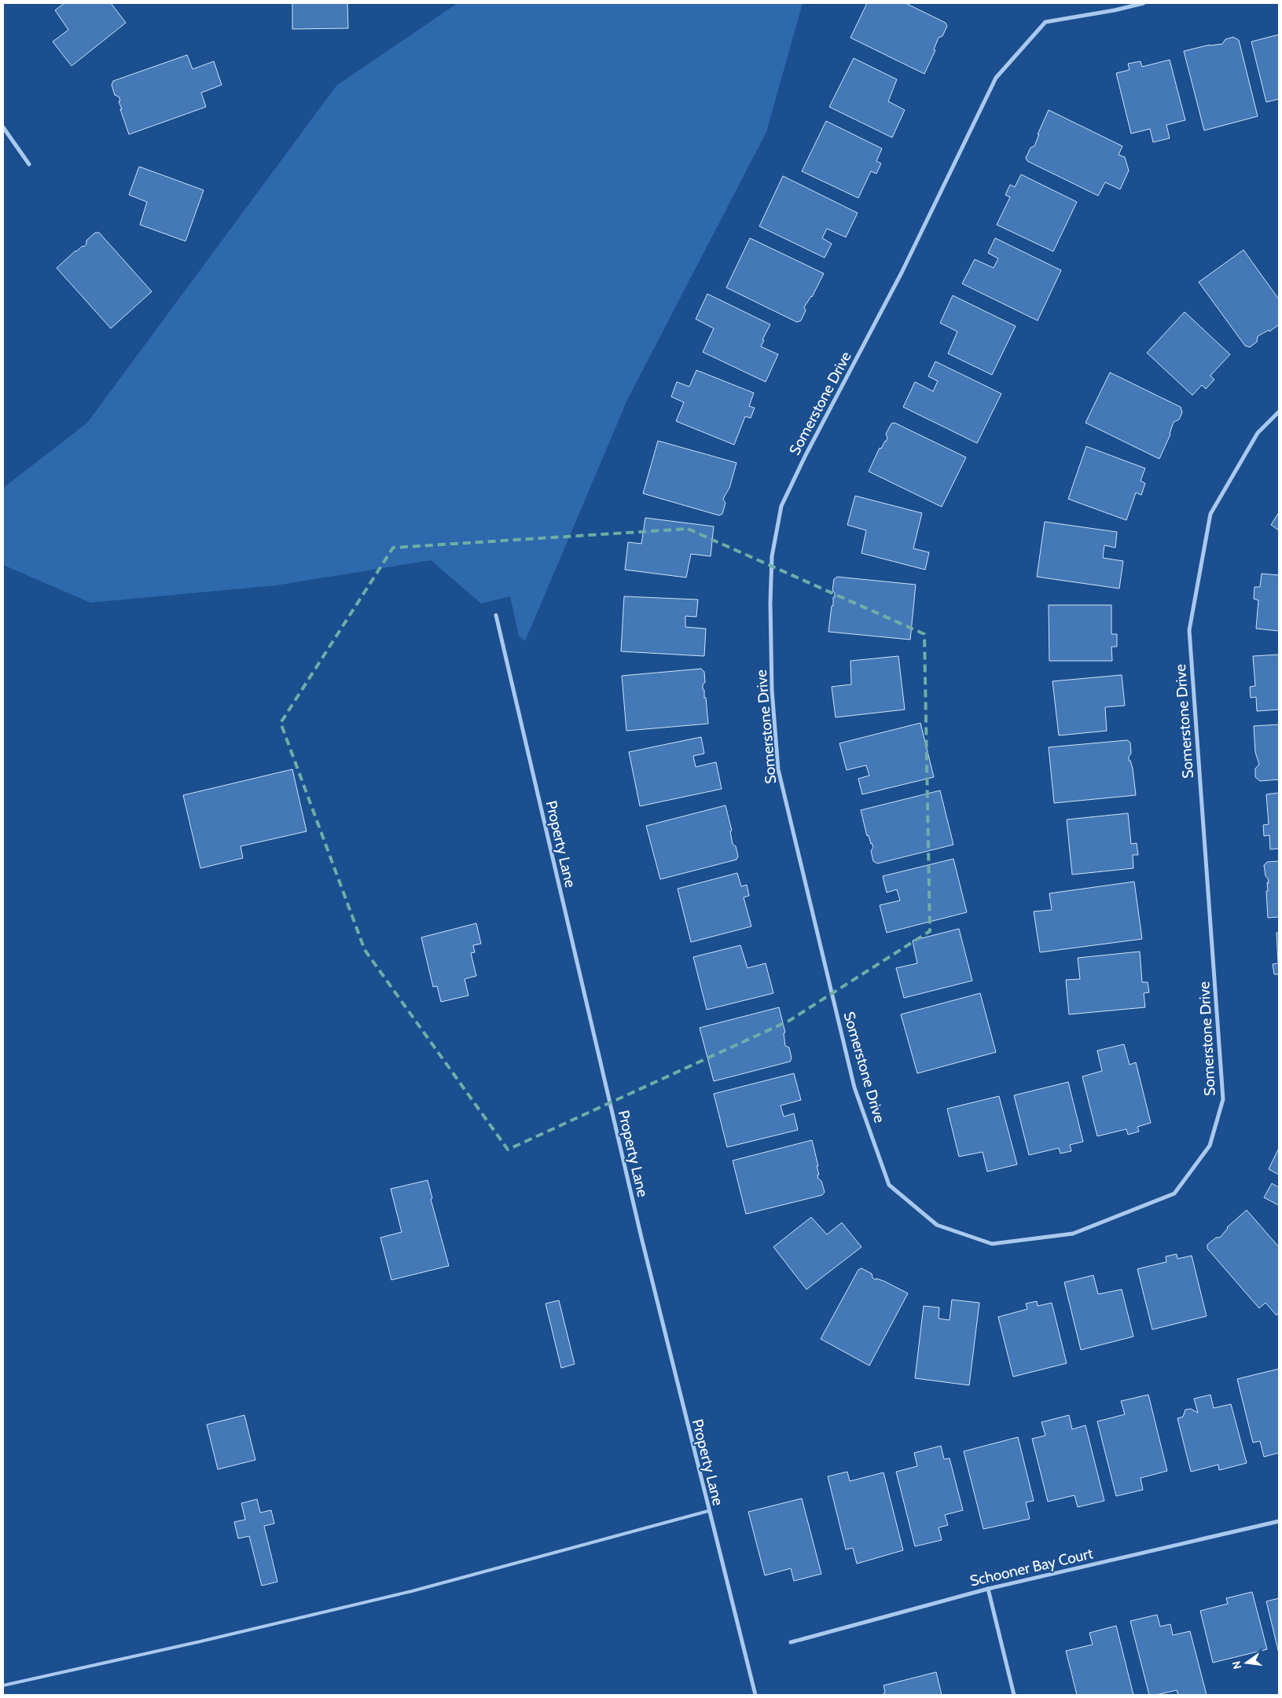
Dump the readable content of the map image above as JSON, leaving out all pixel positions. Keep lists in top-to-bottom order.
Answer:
{
  "streets": {
    "street": ["Somerstone Drive", "Property Lane", "Schooner Bay Court"]
  },
  "north": "left"
}
